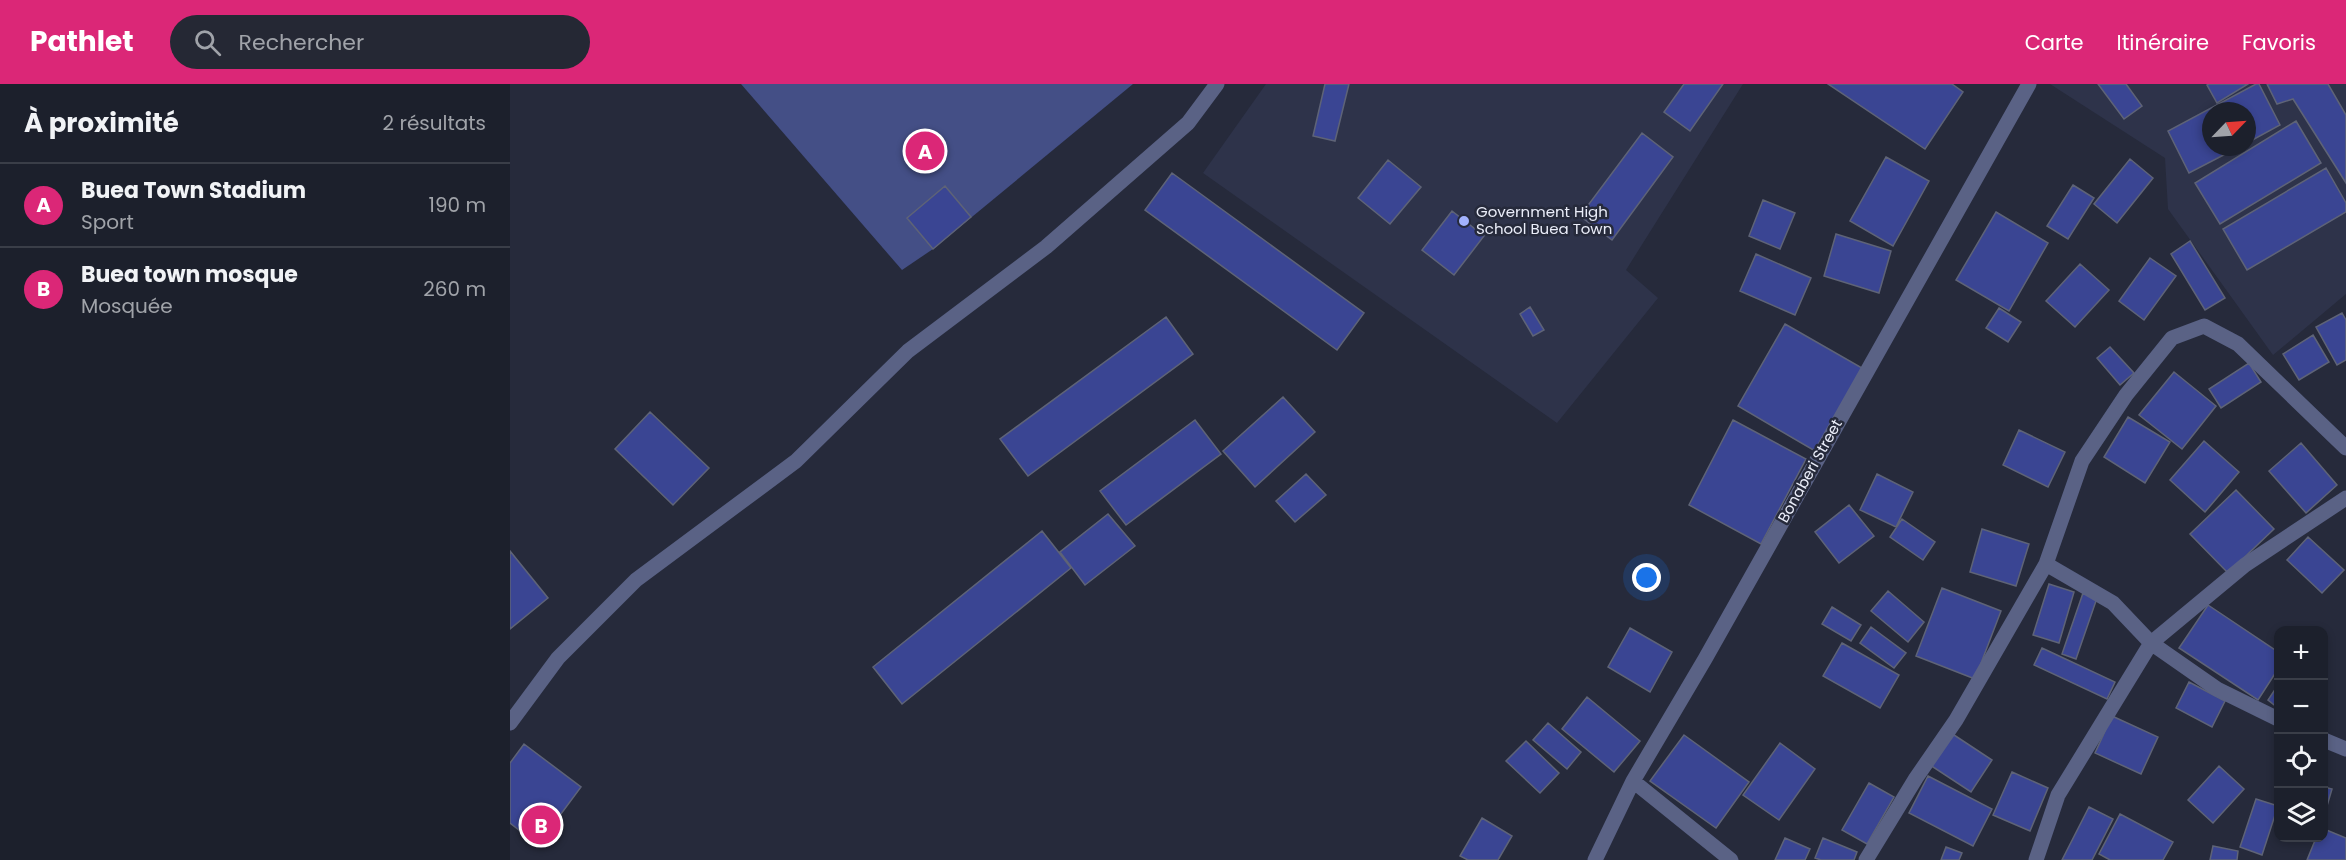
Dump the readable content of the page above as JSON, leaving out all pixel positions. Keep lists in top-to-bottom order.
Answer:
{
  "streets": {
    "street": ["Bonaberi Street"]
  },
  "places": ["Government High School Buea Town"],
  "north": "top right",
  "page": {
    "header": "Pathlet",
    "search": "Rechercher",
    "nav": ["Carte", "Itinéraire", "Favoris"],
    "heading": ["À proximité", "2 résultats"],
    "pins": ["A", "B"],
    "list": [
      {
        "mark": "A",
        "name": "Buea Town Stadium",
        "note": "Sport",
        "value": "190 m"
      },
      {
        "mark": "B",
        "name": "Buea town mosque",
        "note": "Mosquée",
        "value": "260 m"
      }
    ],
    "map_buttons": ["+", "−"]
  }
}
